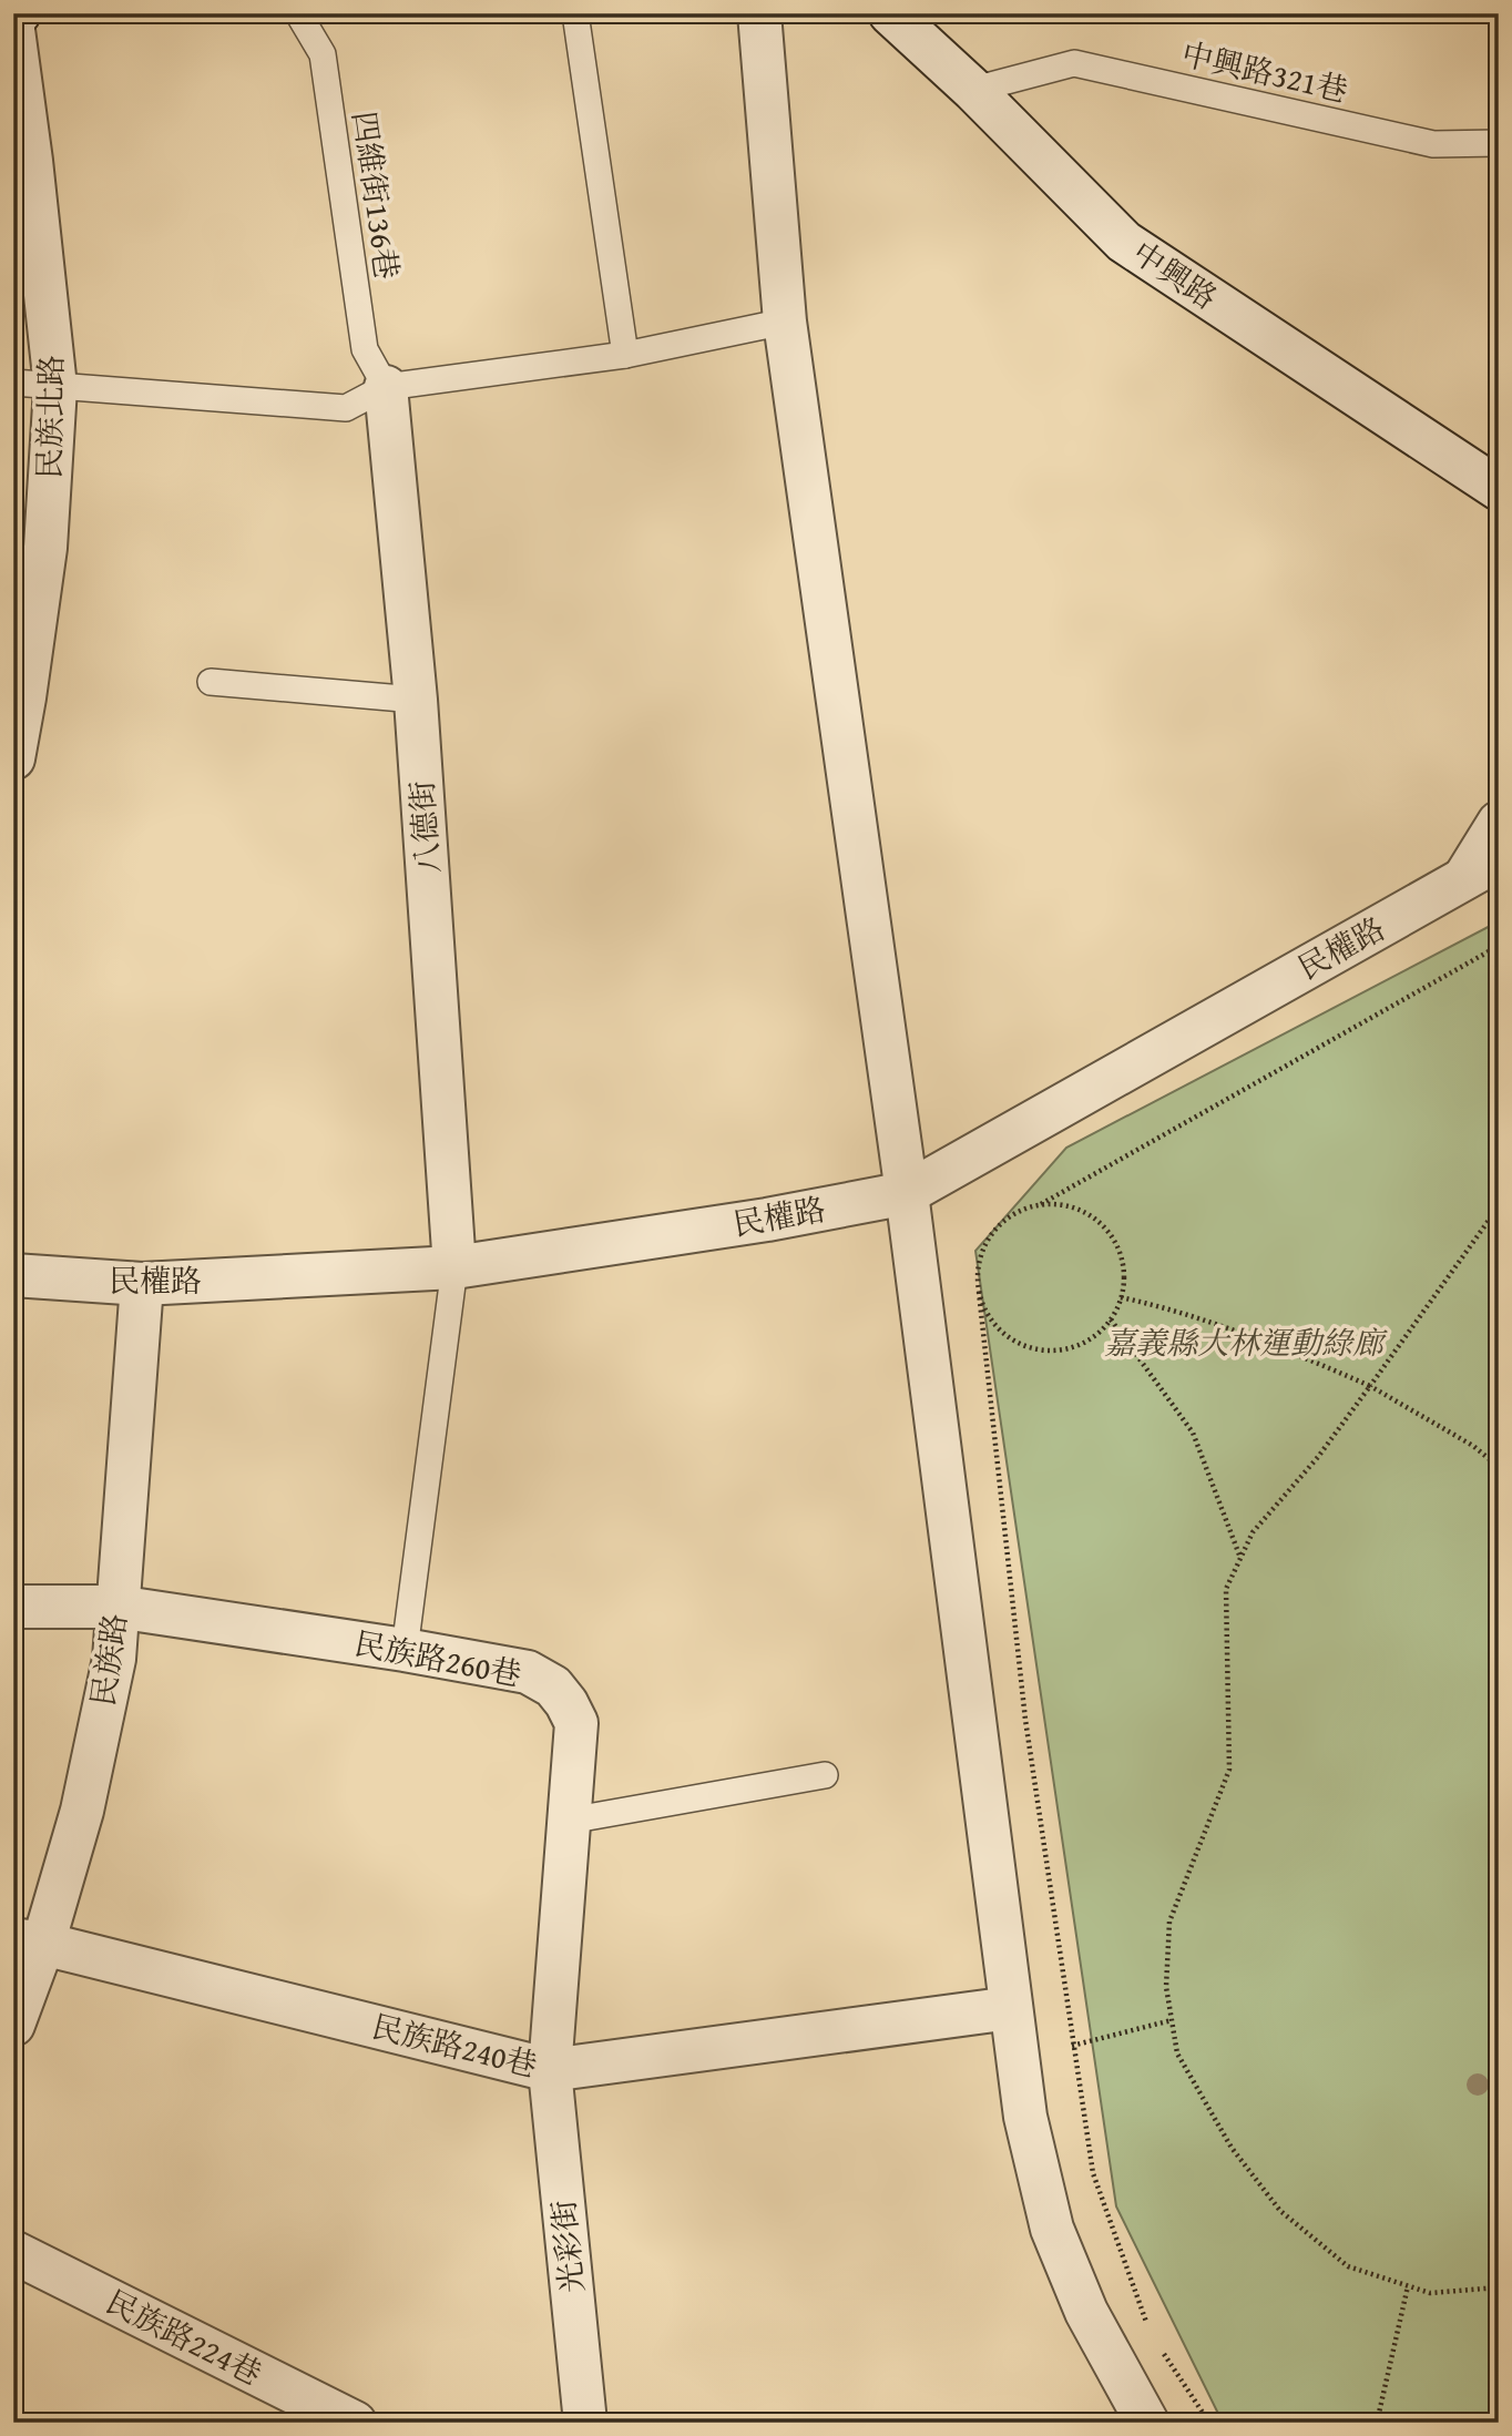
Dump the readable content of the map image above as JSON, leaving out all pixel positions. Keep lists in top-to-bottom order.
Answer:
{
  "streets": {
    "street": [
      "中興路",
      "民族北路",
      "八德街",
      "民權路",
      "民族路260巷",
      "民族路",
      "民族路240巷",
      "光彩街",
      "民族路224巷"
    ],
    "lane": ["中興路321巷", "四維街136巷"]
  },
  "crossings": [
    ["中興路321巷", "中興路"],
    ["四維街136巷", "八德街"],
    ["八德街", "民權路"],
    ["民權路", "民族路"],
    ["民族路260巷", "民族路"],
    ["民族路260巷", "民族路240巷"],
    ["民族路260巷", "光彩街"],
    ["民族路", "民族路240巷"],
    ["民族路240巷", "光彩街"]
  ],
  "parks": ["嘉義縣大林運動綠廊"]
}
